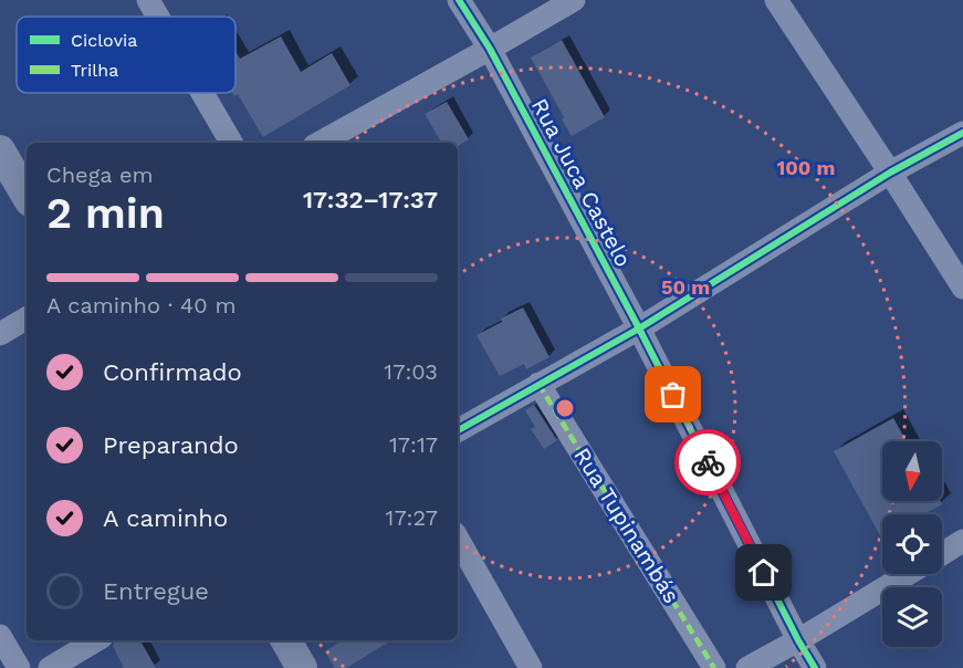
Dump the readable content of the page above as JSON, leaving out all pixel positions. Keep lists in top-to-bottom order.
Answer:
{
  "streets": {
    "street": ["Rua Juca Castelo", "Rua Tupinambás"]
  },
  "legend": ["Ciclovia", "Trilha"],
  "north": "bottom",
  "page": {
    "heading": ["2 min", "Chega em", "17:32–17:37"],
    "bar": "A caminho · 40 m",
    "list": [
      ["Confirmado", "17:03"],
      ["Preparando", "17:17"],
      ["A caminho", "17:27"],
      "Entregue"
    ]
  },
  "rings": ["100 m", "50 m"]
}
